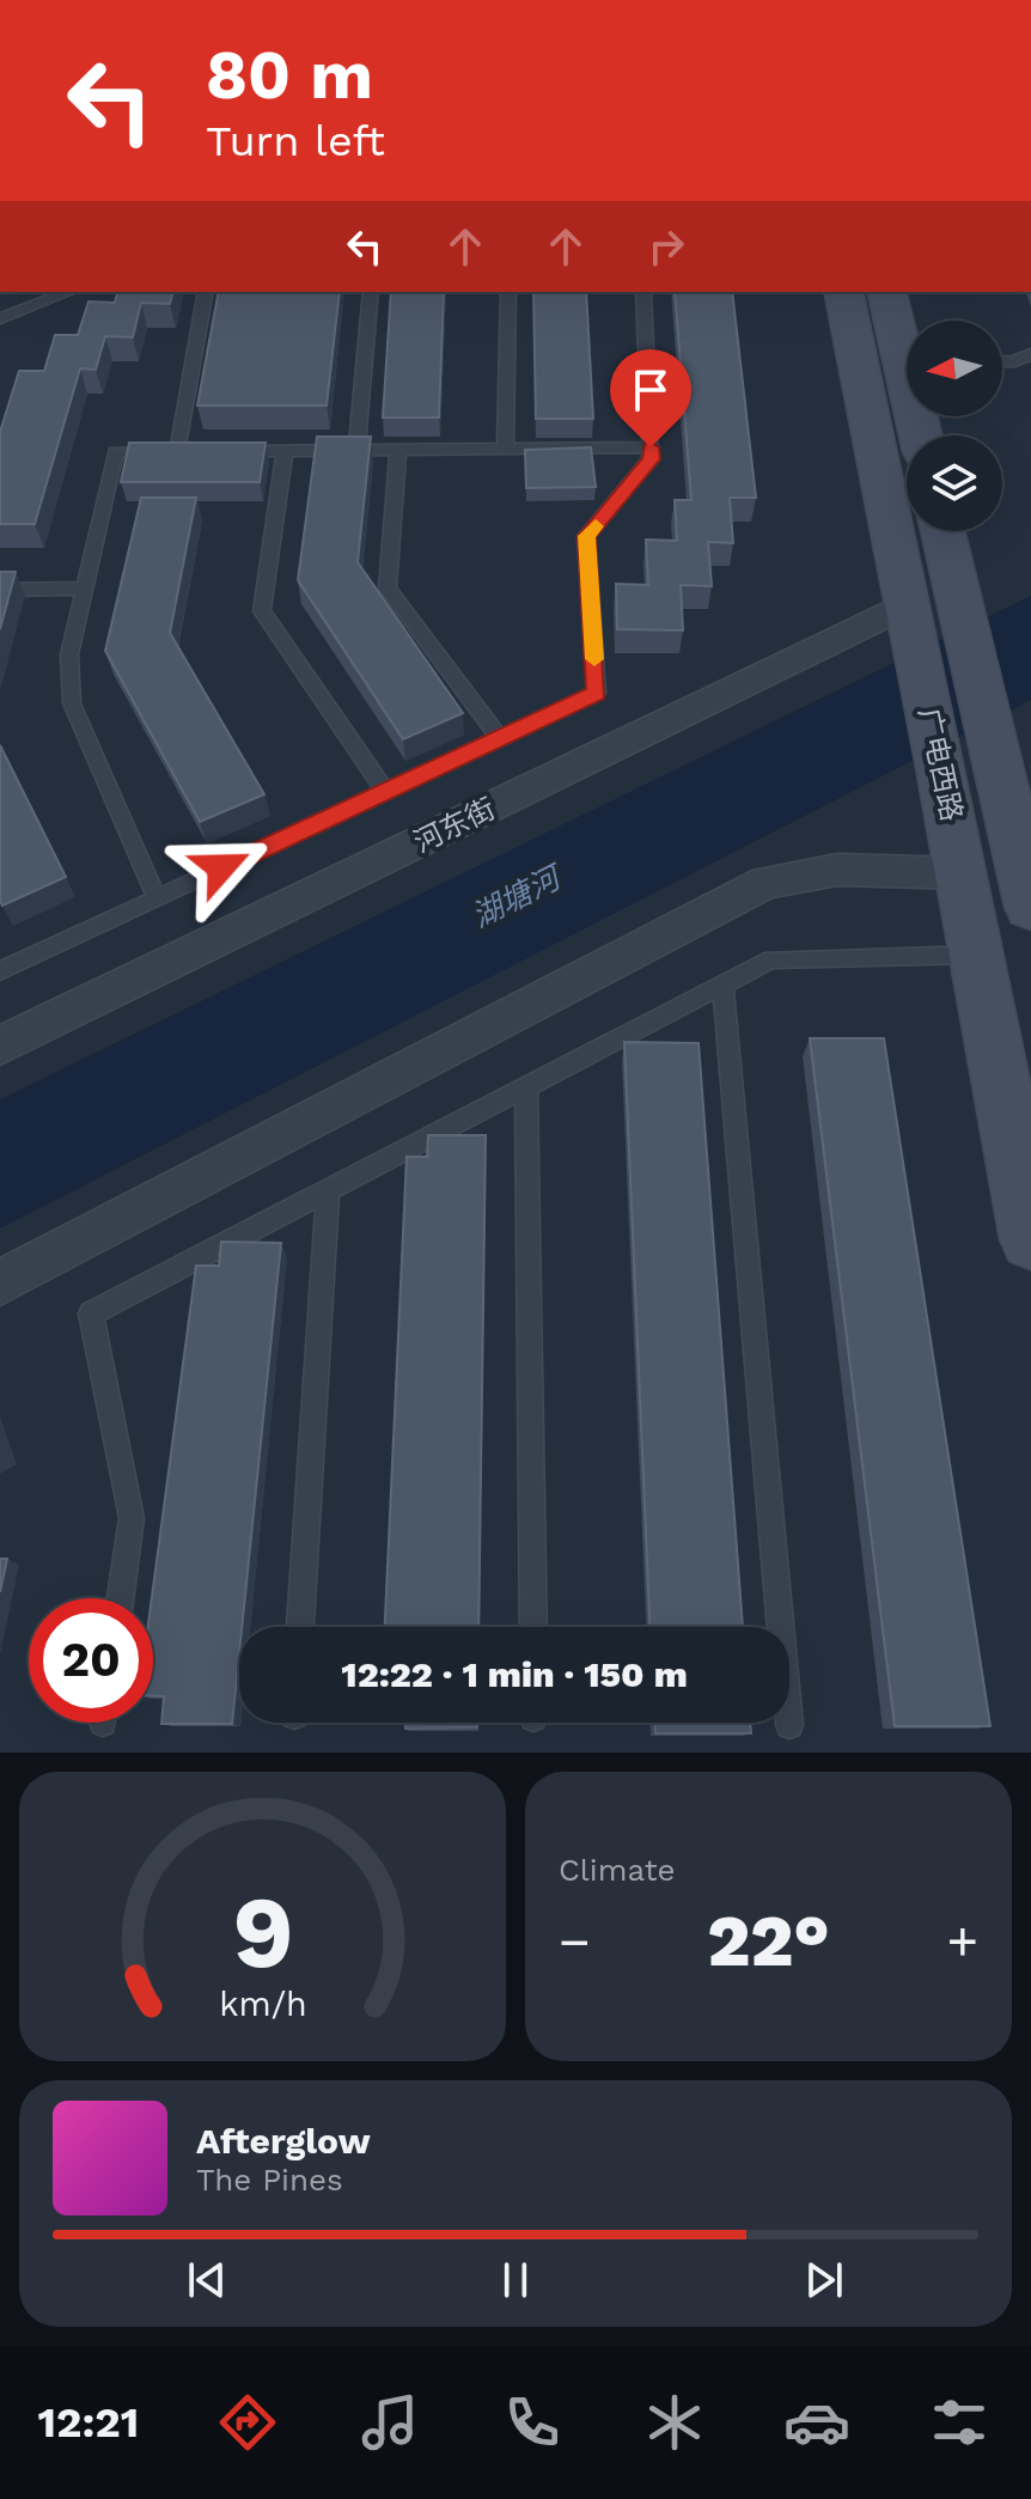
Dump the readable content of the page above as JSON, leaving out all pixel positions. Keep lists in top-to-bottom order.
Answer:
{
  "streets": {
    "main road": ["广电西路"],
    "street": ["河东街"]
  },
  "crossings": [
    ["广电西路", "河东街"]
  ],
  "water": ["湖塘河"],
  "north": "left",
  "page": {
    "turn": ["80 m", "Turn left"],
    "limit": "20",
    "trip": "12:22 · 1 min · 150 m",
    "tile": "Climate",
    "heat": ["−", "22°", "+"],
    "song": ["Afterglow", "The Pines"],
    "tabs": "12:21",
    "gauge": ["9", "km/h"]
  }
}
